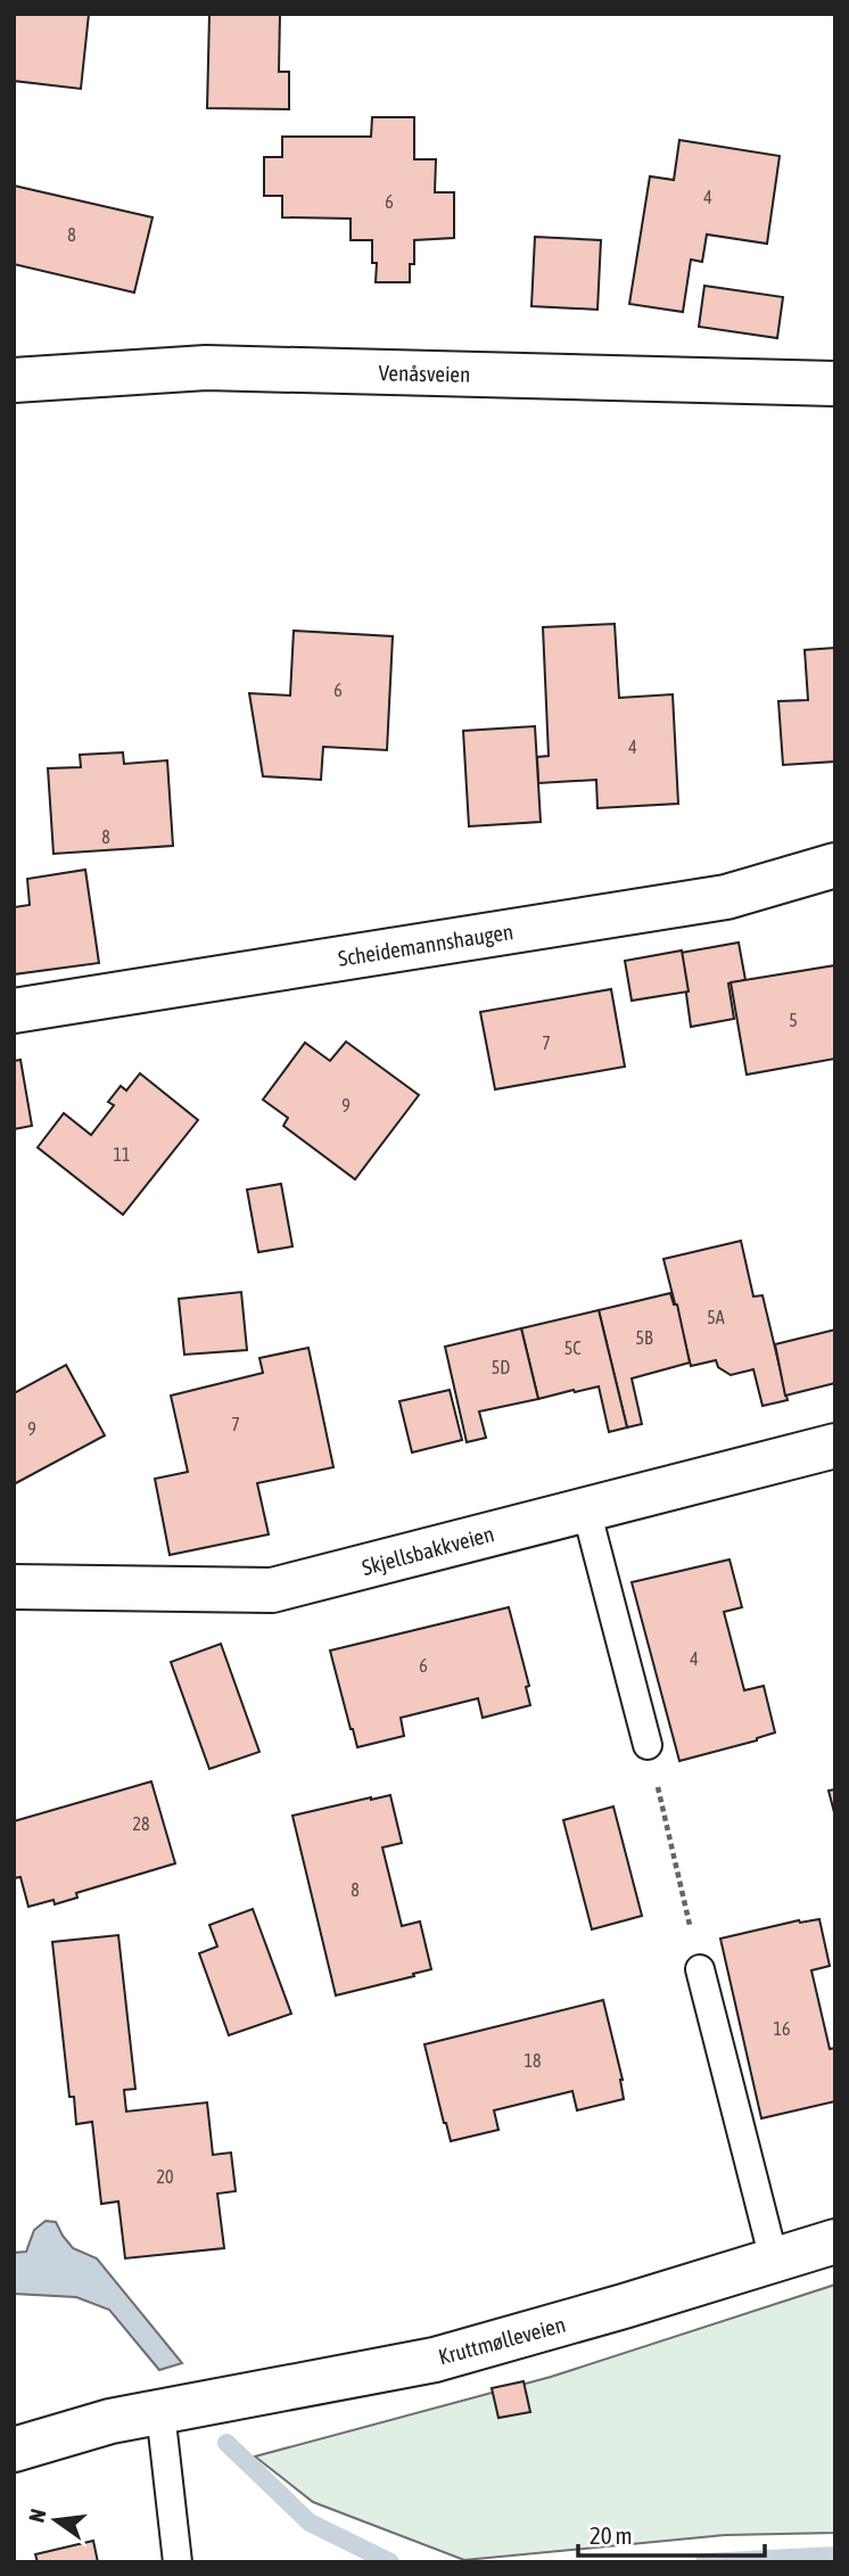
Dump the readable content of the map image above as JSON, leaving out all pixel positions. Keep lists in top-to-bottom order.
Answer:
{
  "streets": {
    "street": [
      "Venåsveien",
      "Scheidemannshaugen",
      "Skjellsbakkveien",
      "Kruttmølleveien"
    ]
  },
  "house_numbers": [
    "4",
    "6",
    "8",
    "6",
    "4",
    "8",
    "5",
    "7",
    "9",
    "11",
    "5A",
    "5B",
    "5C",
    "5D",
    "7",
    "9",
    "4",
    "6",
    "28",
    "8",
    "16",
    "18",
    "20"
  ],
  "scale_bar": "20 m",
  "north": "left"
}
